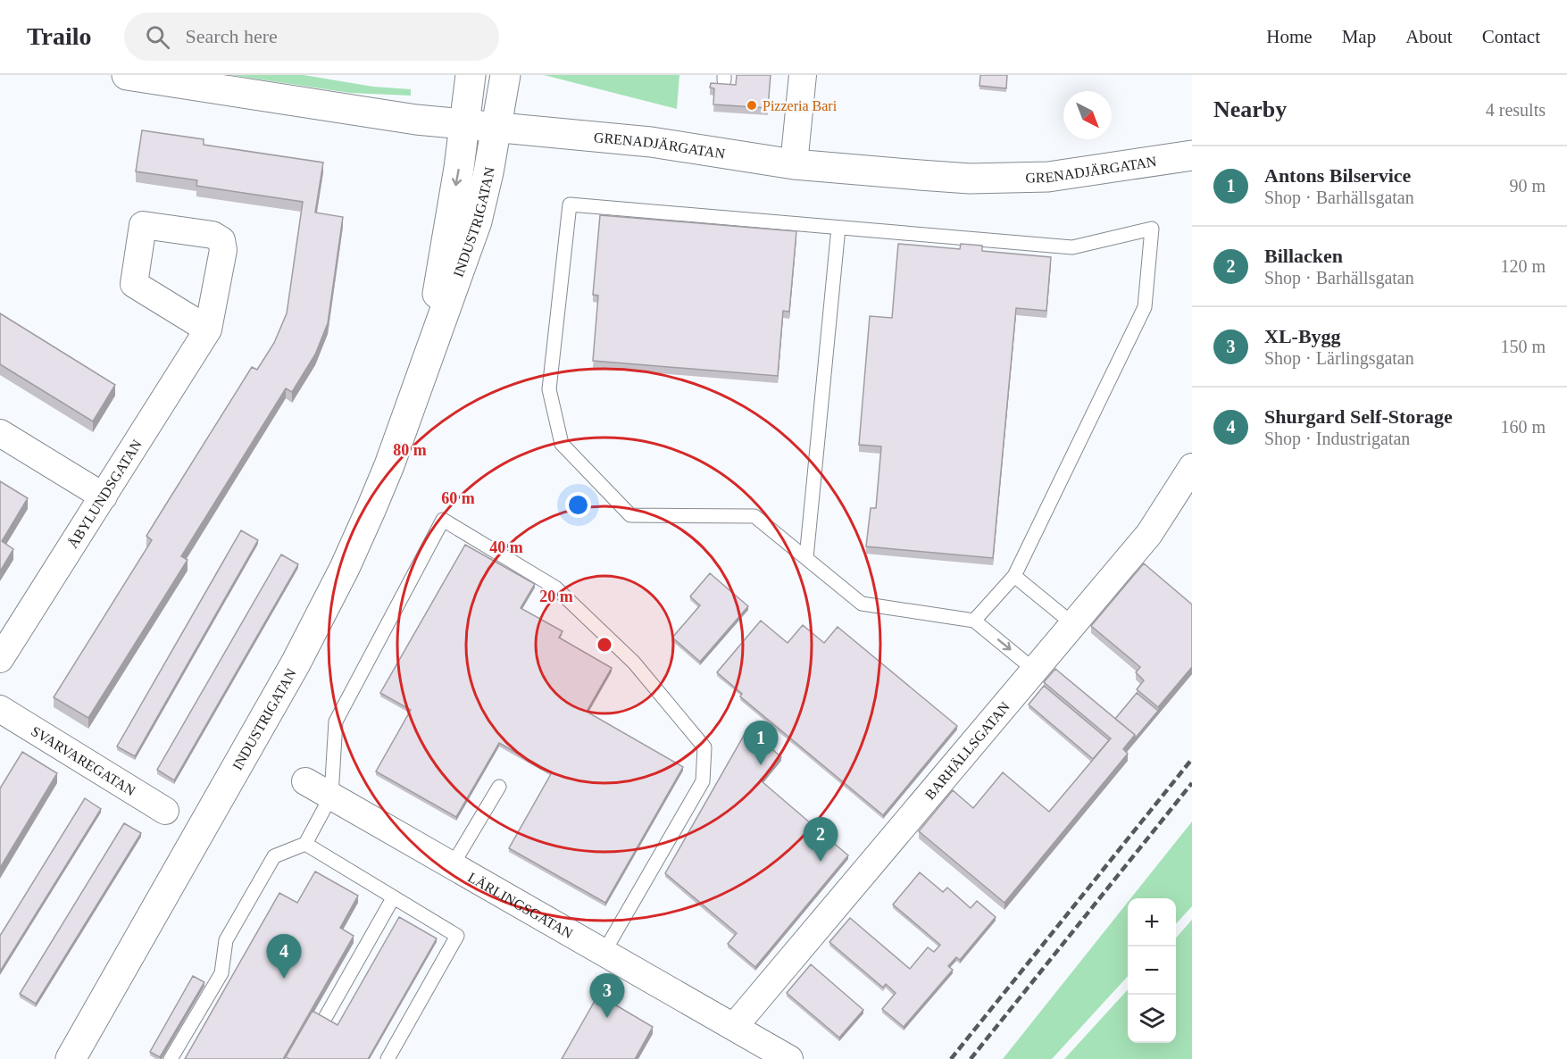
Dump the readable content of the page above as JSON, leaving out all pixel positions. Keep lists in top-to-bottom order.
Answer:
{
  "streets": {
    "main road": ["GRENADJÄRGATAN", "INDUSTRIGATAN"],
    "street": [
      "ÅBYLUNDSGATAN",
      "BARHÄLLSGATAN",
      "SVARVAREGATAN",
      "LÄRLINGSGATAN"
    ]
  },
  "crossings": [
    ["GRENADJÄRGATAN", "INDUSTRIGATAN"],
    ["BARHÄLLSGATAN", "LÄRLINGSGATAN"]
  ],
  "places": ["Pizzeria Bari"],
  "north": "bottom right",
  "page": {
    "header": "Trailo",
    "search": "Search here",
    "nav": [
      "Home",
      "Map",
      "About",
      "Contact"
    ],
    "heading": ["Nearby", "4 results"],
    "list": [
      {
        "mark": "1",
        "name": "Antons Bilservice",
        "note": "Shop · Barhällsgatan",
        "value": "90 m"
      },
      {
        "mark": "2",
        "name": "Billacken",
        "note": "Shop · Barhällsgatan",
        "value": "120 m"
      },
      {
        "mark": "3",
        "name": "XL-Bygg",
        "note": "Shop · Lärlingsgatan",
        "value": "150 m"
      },
      {
        "mark": "4",
        "name": "Shurgard Self-Storage",
        "note": "Shop · Industrigatan",
        "value": "160 m"
      }
    ],
    "pins": [
      "1",
      "2",
      "4",
      "3"
    ],
    "map_buttons": ["+", "−"]
  },
  "rings": [
    "80 m",
    "60 m",
    "40 m",
    "20 m"
  ]
}
